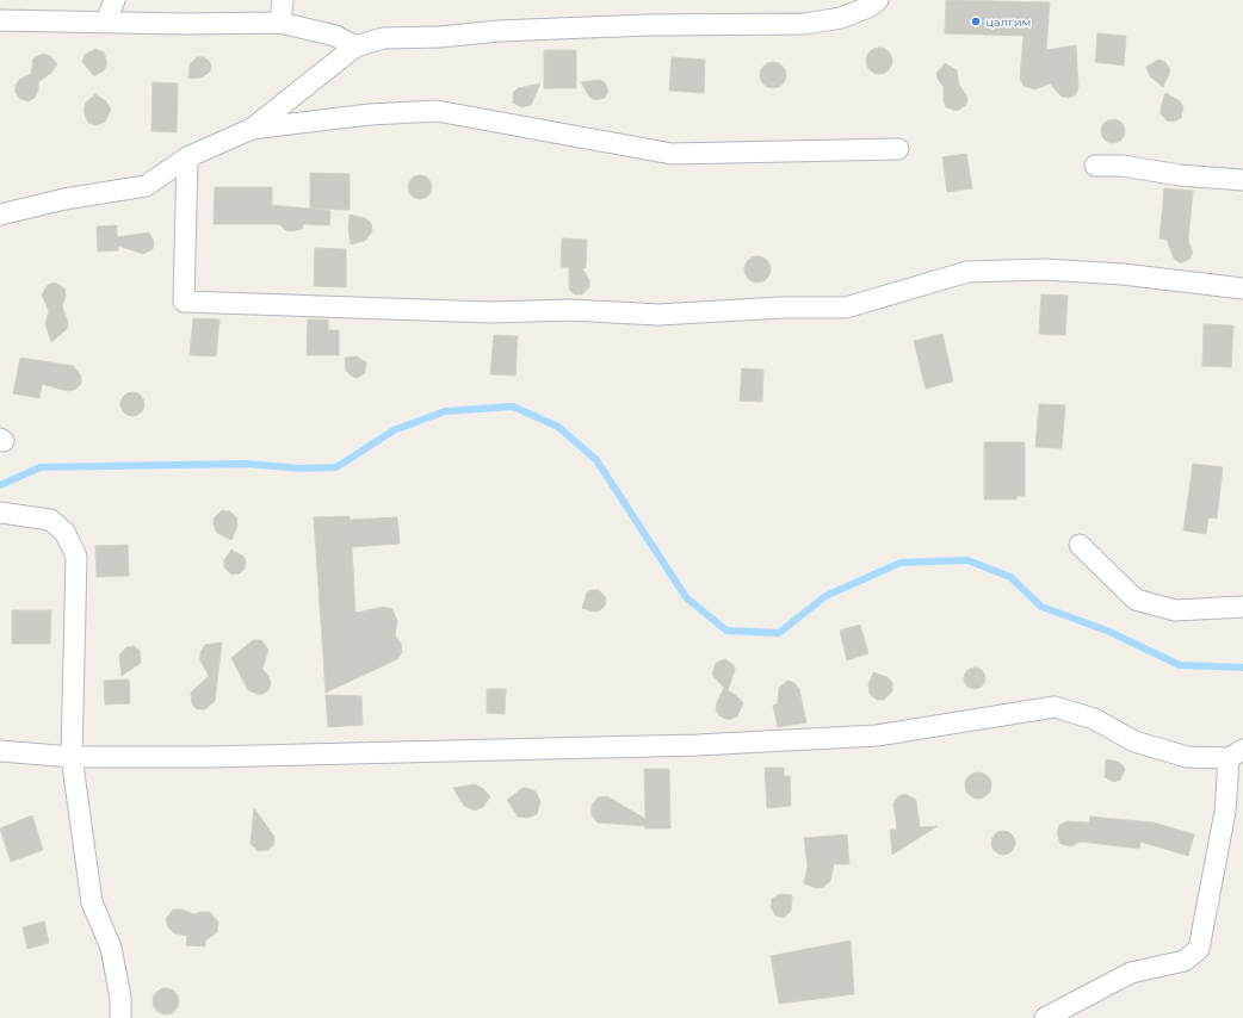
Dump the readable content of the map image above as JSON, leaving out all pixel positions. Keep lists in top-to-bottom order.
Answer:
{
  "places": ["цалгим"]
}
